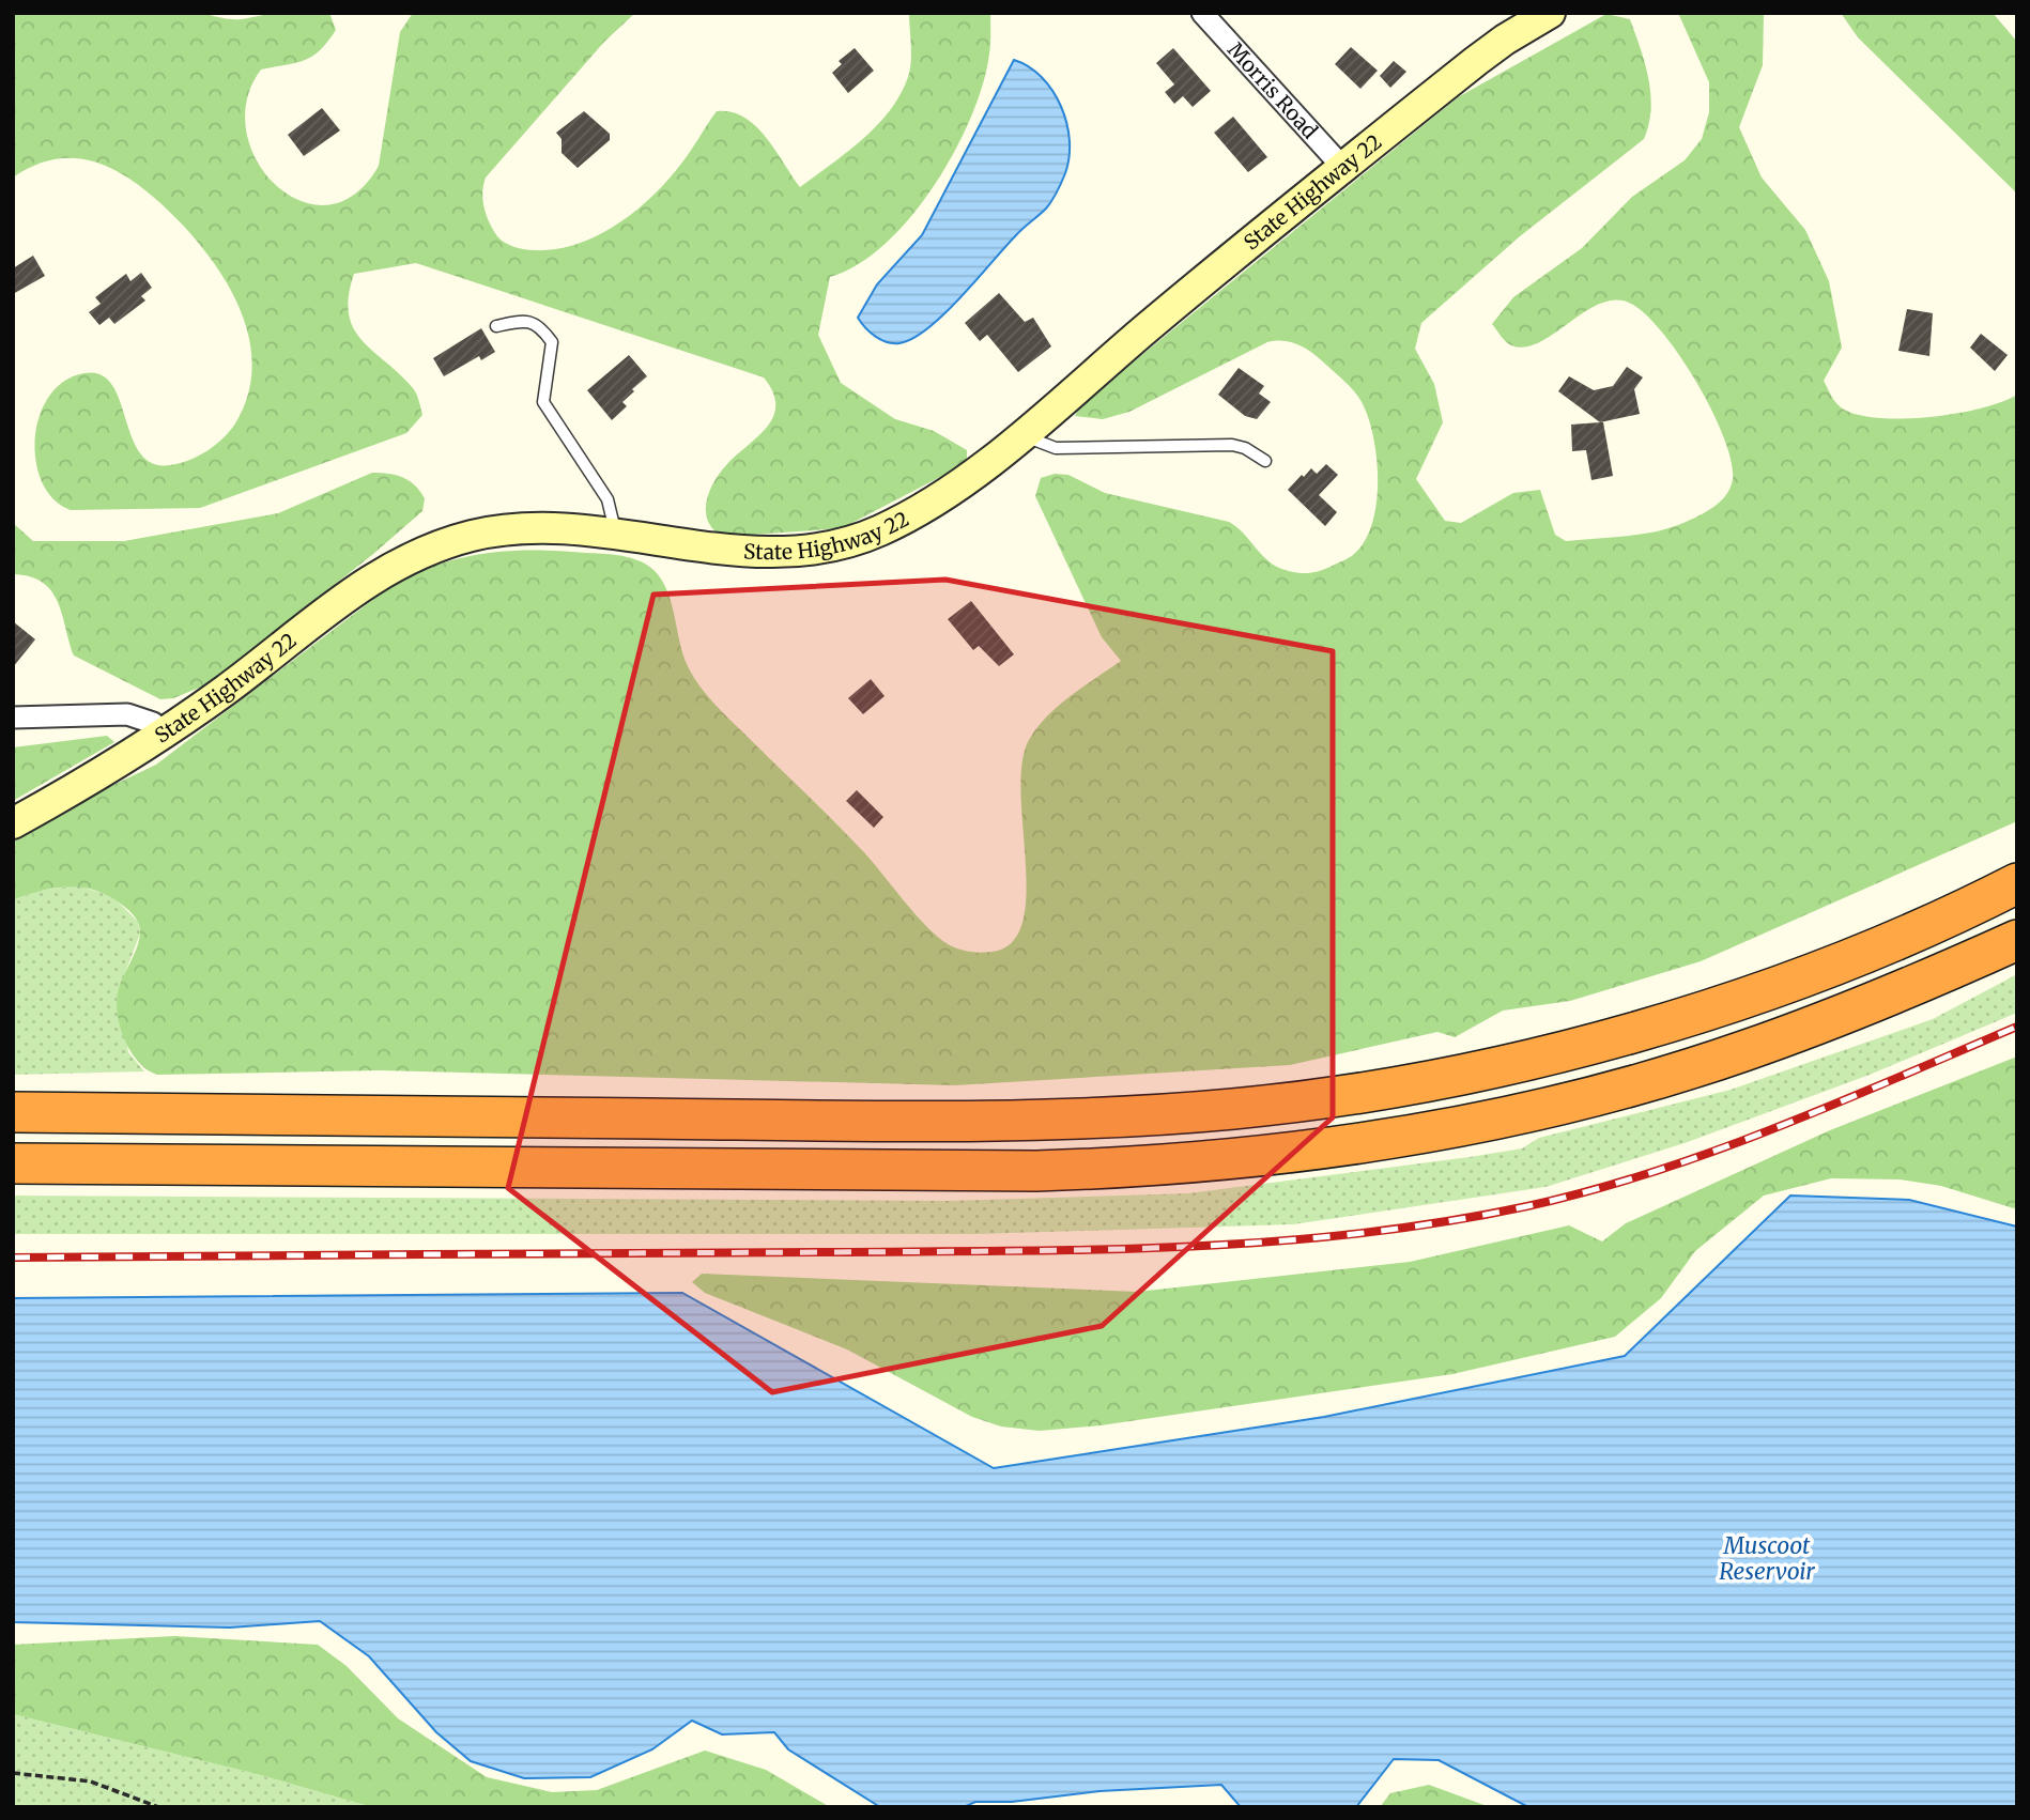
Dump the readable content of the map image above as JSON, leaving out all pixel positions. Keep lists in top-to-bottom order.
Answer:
{
  "streets": {
    "main road": ["State Highway 22"],
    "street": ["Morris Road"]
  },
  "crossings": [
    ["Morris Road", "State Highway 22"]
  ],
  "water": ["Muscoot Reservoir"]
}
